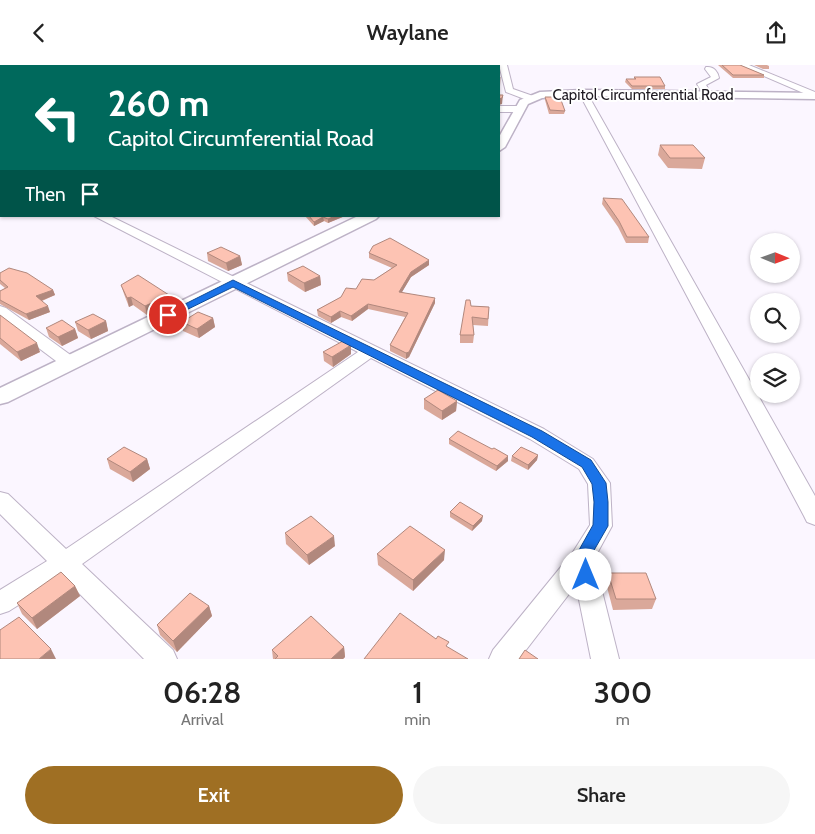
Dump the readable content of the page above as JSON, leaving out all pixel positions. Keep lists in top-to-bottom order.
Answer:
{
  "streets": {
    "main road": ["Capitol Circumferential Road"]
  },
  "north": "right",
  "page": {
    "header": "Waylane",
    "turn": ["260 m", "Capitol Circumferential Road"],
    "then": "Then",
    "eta": [
      "06:28",
      "Arrival",
      "1",
      "min",
      "300",
      "m"
    ],
    "buttons": ["Exit", "Share"]
  }
}
